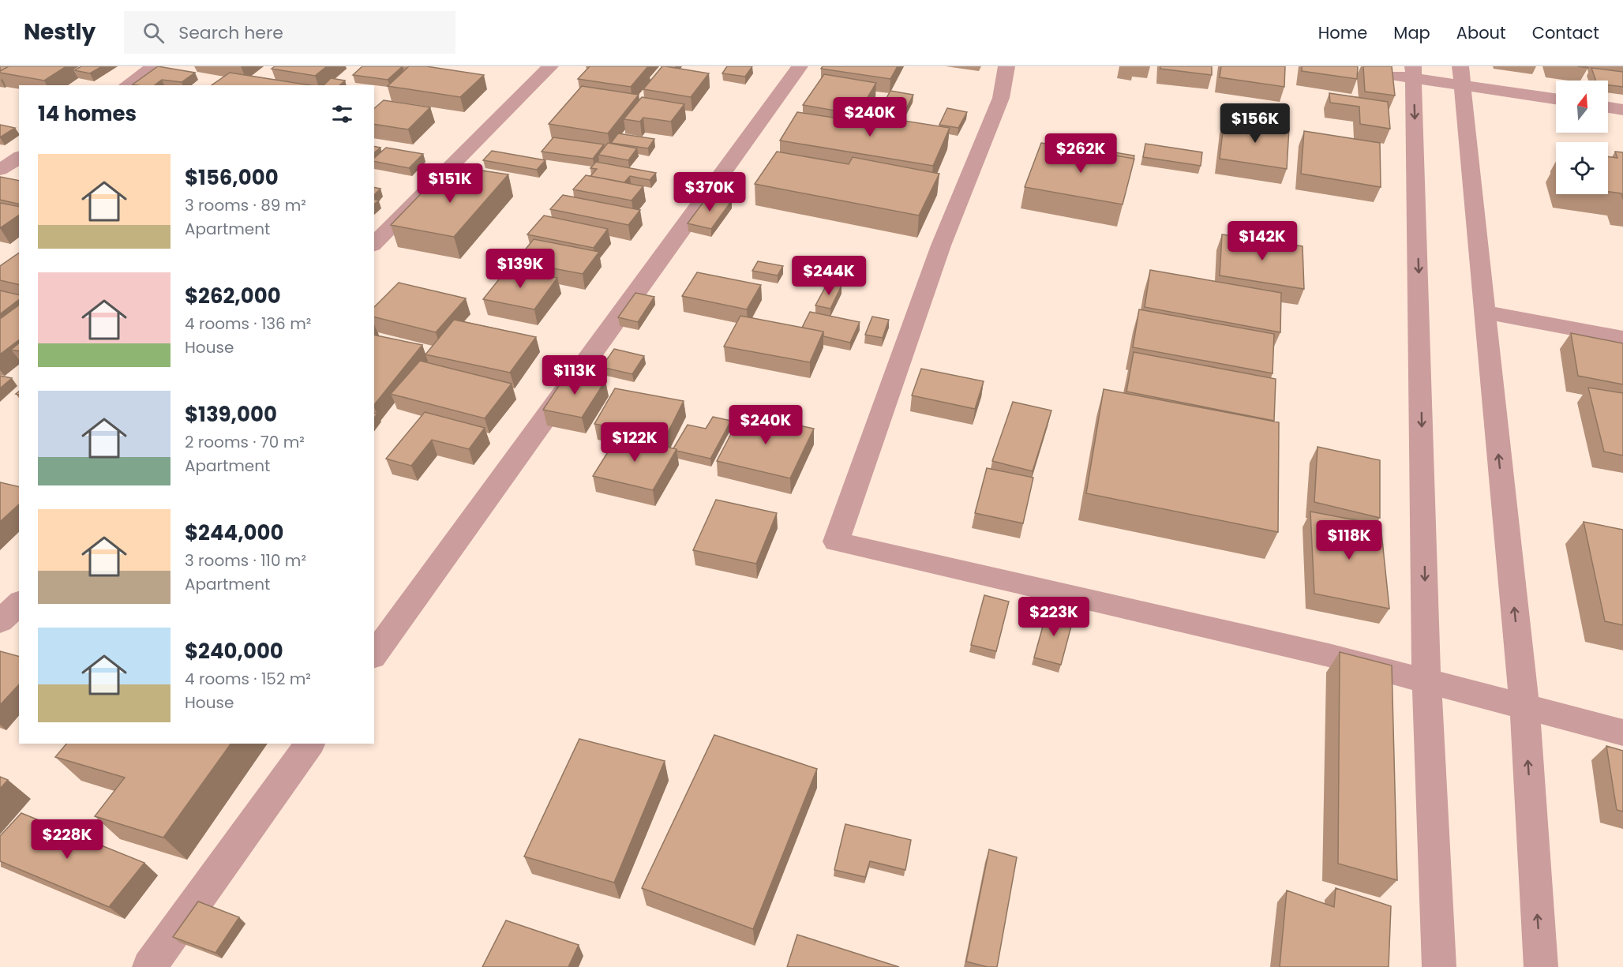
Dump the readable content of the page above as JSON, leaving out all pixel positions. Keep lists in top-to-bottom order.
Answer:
{
  "north": "top",
  "page": {
    "header": "Nestly",
    "search": "Search here",
    "nav": [
      "Home",
      "Map",
      "About",
      "Contact"
    ],
    "heading": "14 homes",
    "price": [
      "$240K",
      "$156K",
      "$262K",
      "$151K",
      "$370K",
      "$142K",
      "$139K",
      "$244K",
      "$113K",
      "$240K",
      "$122K",
      "$118K",
      "$223K",
      "$228K"
    ],
    "list": [
      {
        "name": "$156,000",
        "note": "3 rooms · 89 m² · Apartment"
      },
      {
        "name": "$262,000",
        "note": "4 rooms · 136 m² · House"
      },
      {
        "name": "$139,000",
        "note": "2 rooms · 70 m² · Apartment"
      },
      {
        "name": "$244,000",
        "note": "3 rooms · 110 m² · Apartment"
      },
      {
        "name": "$240,000",
        "note": "4 rooms · 152 m² · House"
      }
    ]
  }
}
